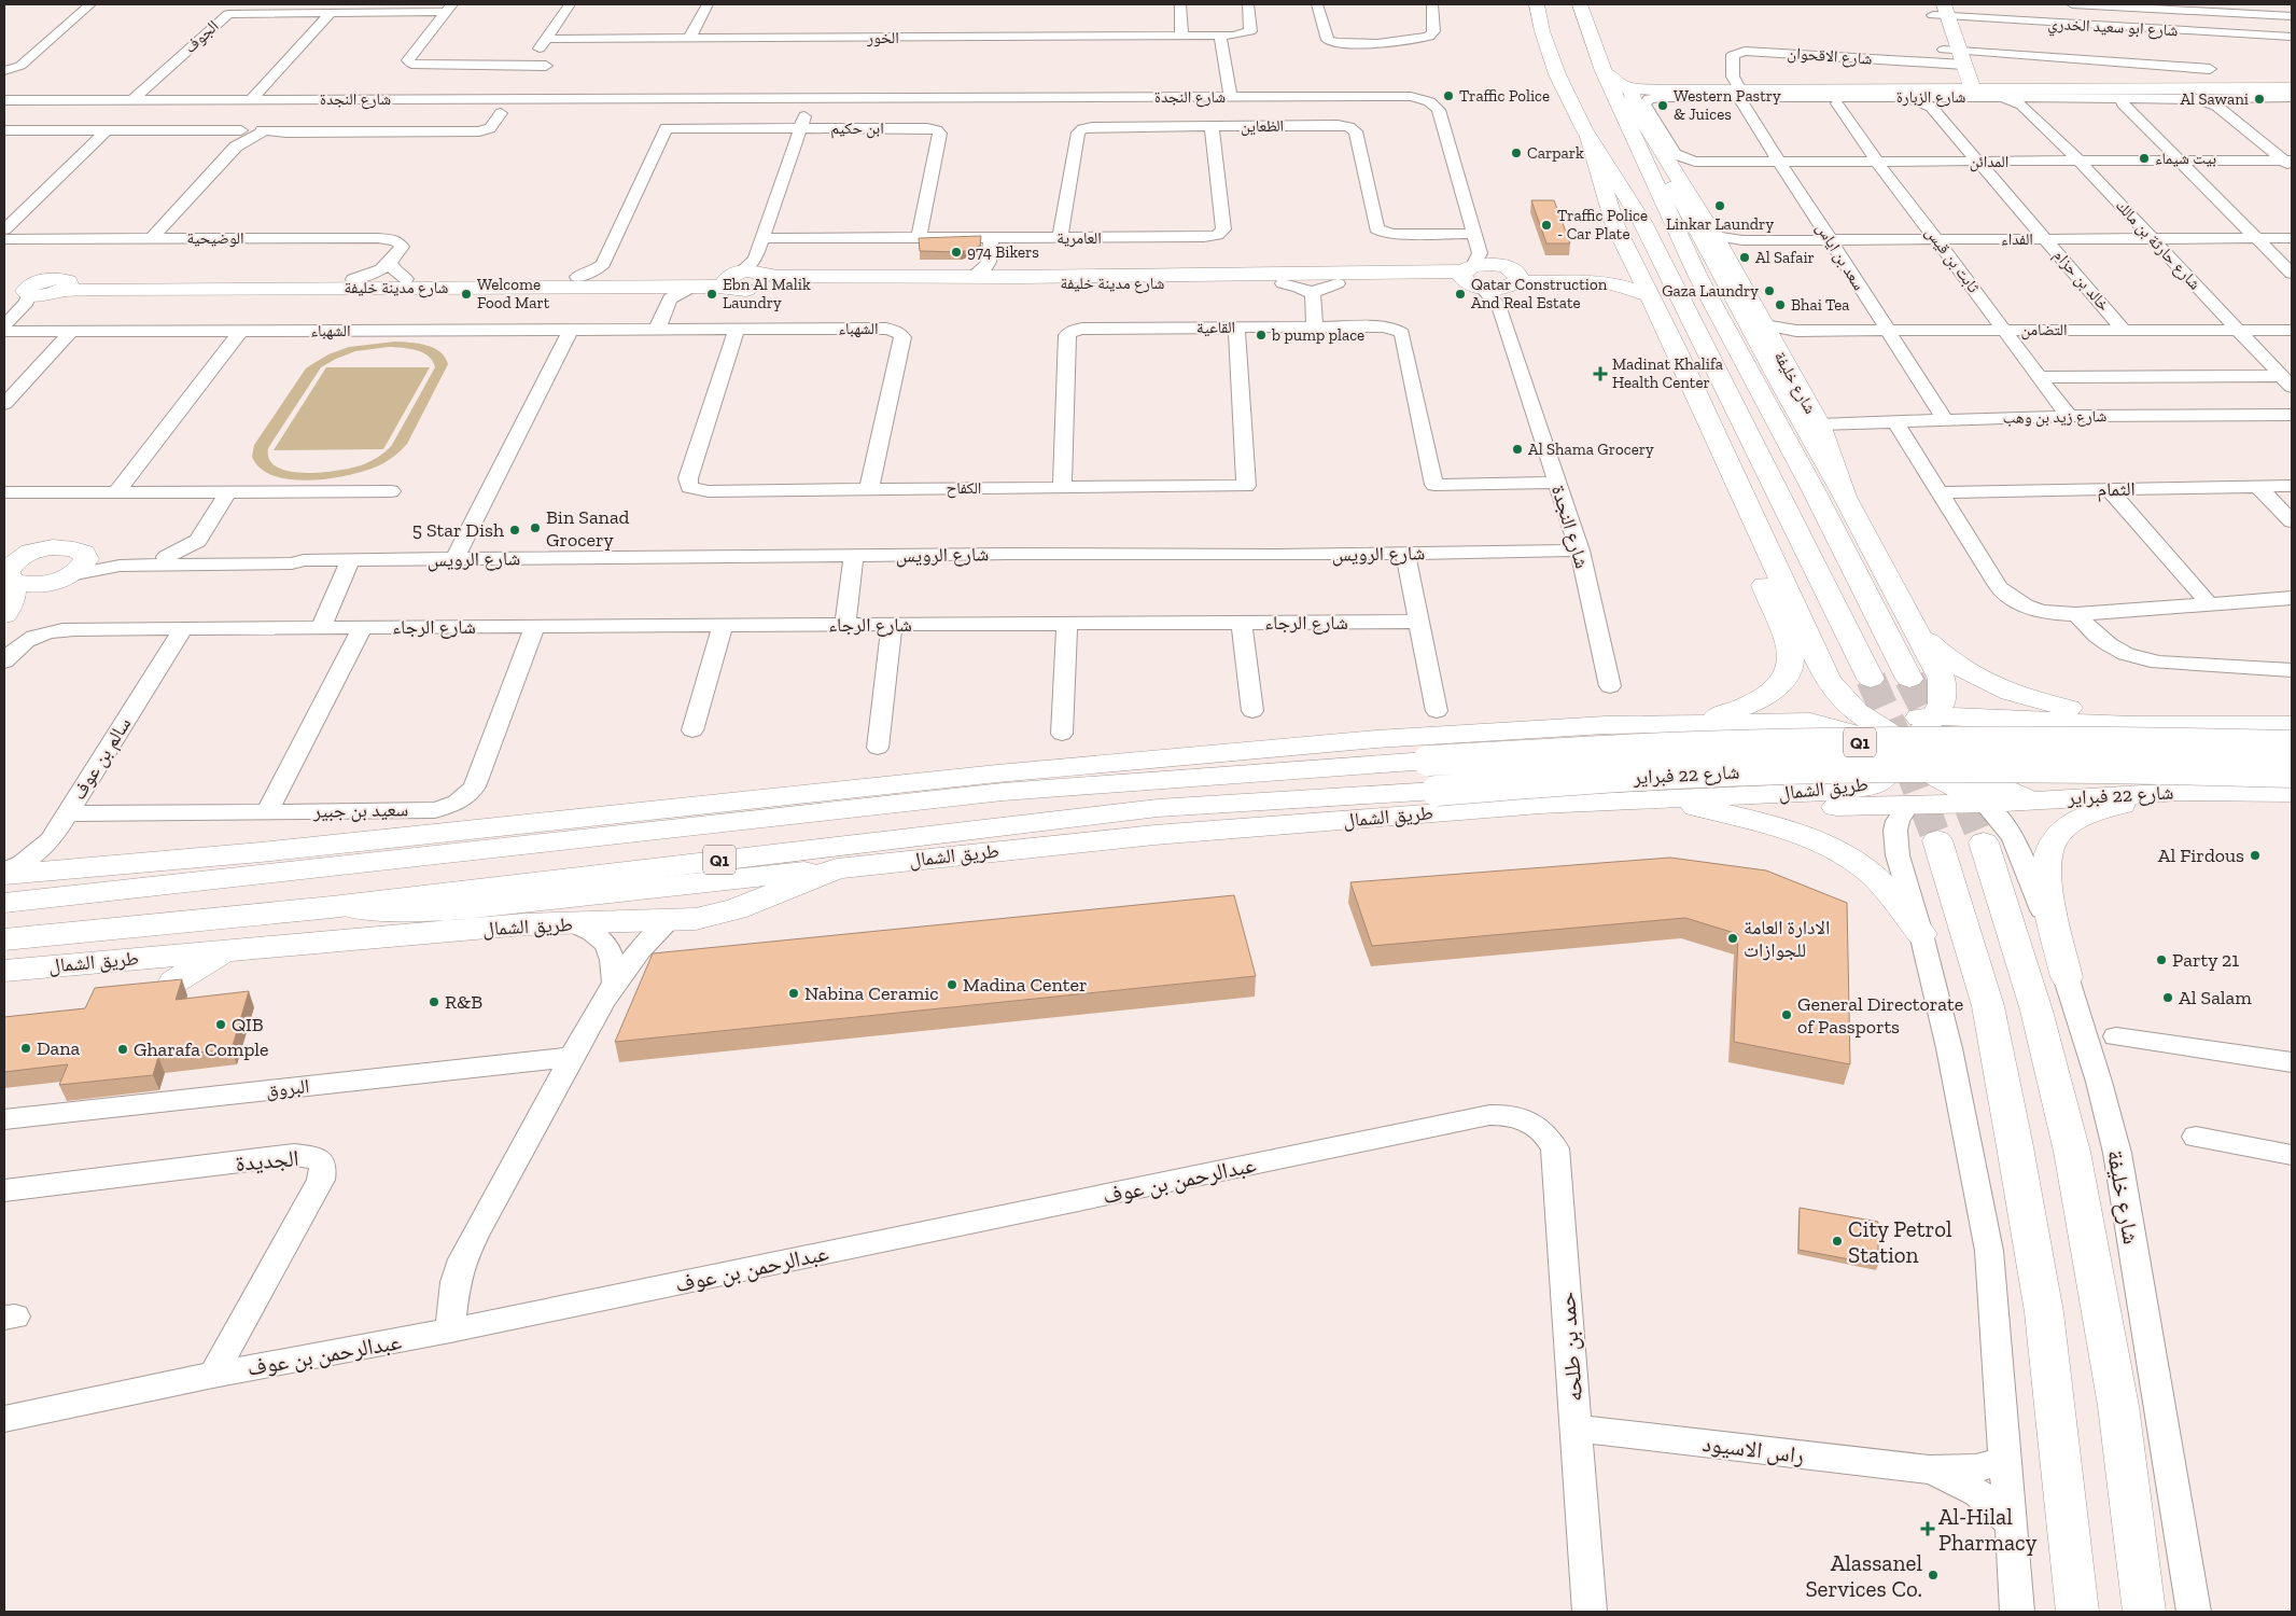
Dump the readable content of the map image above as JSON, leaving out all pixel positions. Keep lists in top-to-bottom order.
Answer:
{
  "streets": {
    "main road": [
      "شارع الزبارة",
      "شارع مدينة خليفة",
      "شارع خليفة",
      "Q1",
      "شارع 22 فبراير",
      "طريق الشمال"
    ],
    "street": [
      "شارع ابو سعيد الخدري",
      "الجوف",
      "الخور",
      "شارع الاقحوان",
      "شارع النجدة",
      "الظعاين",
      "ابن حكيم",
      "المدائن",
      "الوضيحية",
      "العامرية",
      "الفداء",
      "شارع حارثة بن مالك",
      "سعد بن اياس",
      "ثابت بن قيس",
      "خالد بن حزام",
      "القاعية",
      "الشهباء",
      "التضامن",
      "شارع زيد بن وهب",
      "الكفاح",
      "الثمام",
      "شارع الرويس",
      "شارع الرجاء",
      "سالم بن عوف",
      "سعيد بن جبير",
      "البروق",
      "الجديدة",
      "عبدالرحمن بن عوف",
      "حمد بن طلحه",
      "راس الاسيود"
    ]
  },
  "crossings": [
    ["الجوف", "شارع النجدة"],
    ["شارع الاقحوان", "شارع الزبارة"],
    ["شارع الاقحوان", "سعد بن اياس"],
    ["شارع النجدة", "الظعاين"],
    ["شارع النجدة", "شارع مدينة خليفة"],
    ["شارع النجدة", "القاعية"],
    ["شارع النجدة", "شارع الرويس"],
    ["شارع الزبارة", "المدائن"],
    ["شارع الزبارة", "شارع حارثة بن مالك"],
    ["شارع الزبارة", "سعد بن اياس"],
    ["شارع الزبارة", "ثابت بن قيس"],
    ["شارع الزبارة", "خالد بن حزام"],
    ["شارع الزبارة", "شارع خليفة"],
    ["الظعاين", "العامرية"],
    ["ابن حكيم", "العامرية"],
    ["المدائن", "شارع حارثة بن مالك"],
    ["المدائن", "سعد بن اياس"],
    ["المدائن", "ثابت بن قيس"],
    ["المدائن", "خالد بن حزام"],
    ["الفداء", "شارع حارثة بن مالك"],
    ["الفداء", "سعد بن اياس"],
    ["الفداء", "ثابت بن قيس"],
    ["الفداء", "خالد بن حزام"],
    ["الفداء", "شارع خليفة"],
    ["شارع حارثة بن مالك", "التضامن"],
    ["سعد بن اياس", "التضامن"],
    ["سعد بن اياس", "شارع زيد بن وهب"],
    ["ثابت بن قيس", "التضامن"],
    ["ثابت بن قيس", "شارع زيد بن وهب"],
    ["خالد بن حزام", "التضامن"],
    ["القاعية", "الكفاح"],
    ["الشهباء", "الكفاح"],
    ["التضامن", "شارع خليفة"],
    ["شارع خليفة", "شارع زيد بن وهب"],
    ["شارع خليفة", "طريق الشمال"],
    ["شارع الرجاء", "سالم بن عوف"],
    ["شارع الرجاء", "سعيد بن جبير"],
    ["Q1", "شارع 22 فبراير"],
    ["سالم بن عوف", "سعيد بن جبير"],
    ["شارع 22 فبراير", "طريق الشمال"],
    ["الجديدة", "عبدالرحمن بن عوف"],
    ["عبدالرحمن بن عوف", "حمد بن طلحه"],
    ["حمد بن طلحه", "راس الاسيود"]
  ],
  "places": {
    "other": [
      "Traffic Police",
      "Al Sawani",
      "Western Pastry & Juices",
      "Carpark",
      "بيت شيماء",
      "Linkar Laundry",
      "Traffic Police - Car Plate",
      "974 Bikers",
      "Al Safair",
      "Gaza Laundry",
      "Welcome Food Mart",
      "Ebn Al Malik Laundry",
      "Qatar Construction And Real Estate",
      "Bhai Tea",
      "b pump place",
      "Al Shama Grocery",
      "Bin Sanad Grocery",
      "5 Star Dish",
      "Al Firdous",
      "الادارة العامة للجوازات",
      "Party 21",
      "Madina Center",
      "Nabina Ceramic",
      "Al Salam",
      "R&B",
      "General Directorate of Passports",
      "QIB",
      "Dana",
      "Gharafa Comple",
      "City Petrol Station",
      "Alassanel Services Co."
    ],
    "health": ["Madinat Khalifa Health Center", "Al-Hilal Pharmacy"]
  }
}
